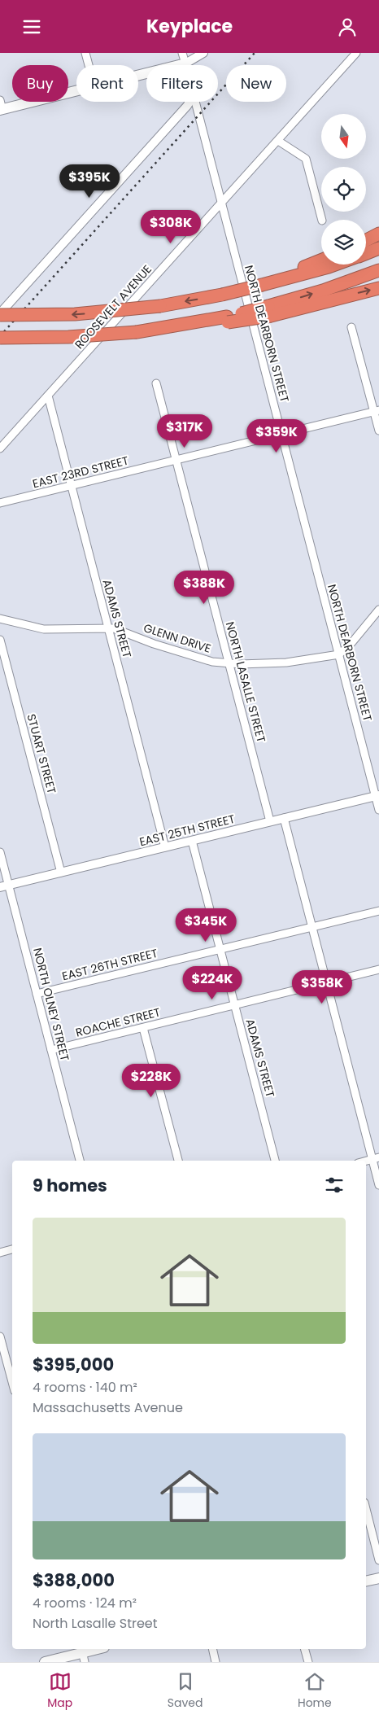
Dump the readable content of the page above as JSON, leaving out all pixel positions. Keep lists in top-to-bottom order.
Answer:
{
  "streets": {
    "street": [
      "ROOSEVELT AVENUE",
      "NORTH DEARBORN STREET",
      "EAST 23RD STREET",
      "ADAMS STREET",
      "GLENN DRIVE",
      "NORTH LASALLE STREET",
      "STUART STREET",
      "EAST 25TH STREET",
      "EAST 26TH STREET",
      "NORTH OLNEY STREET",
      "ROACHE STREET"
    ]
  },
  "crossings": [
    ["ROOSEVELT AVENUE", "NORTH DEARBORN STREET"],
    ["ROOSEVELT AVENUE", "ADAMS STREET"],
    ["NORTH DEARBORN STREET", "EAST 23RD STREET"],
    ["NORTH DEARBORN STREET", "GLENN DRIVE"],
    ["NORTH DEARBORN STREET", "EAST 25TH STREET"],
    ["EAST 23RD STREET", "ADAMS STREET"],
    ["EAST 23RD STREET", "NORTH LASALLE STREET"],
    ["ADAMS STREET", "GLENN DRIVE"],
    ["ADAMS STREET", "EAST 25TH STREET"],
    ["ADAMS STREET", "EAST 26TH STREET"],
    ["ADAMS STREET", "ROACHE STREET"],
    ["GLENN DRIVE", "NORTH LASALLE STREET"],
    ["NORTH LASALLE STREET", "EAST 25TH STREET"],
    ["STUART STREET", "EAST 25TH STREET"],
    ["EAST 25TH STREET", "NORTH OLNEY STREET"],
    ["EAST 26TH STREET", "NORTH OLNEY STREET"],
    ["NORTH OLNEY STREET", "ROACHE STREET"]
  ],
  "north": "bottom",
  "page": {
    "header": "Keyplace",
    "chip": [
      "Buy",
      "Rent",
      "Filters",
      "New"
    ],
    "price": [
      "$395K",
      "$308K",
      "$317K",
      "$359K",
      "$388K",
      "$345K",
      "$224K",
      "$358K",
      "$228K"
    ],
    "heading": "9 homes",
    "list": [
      {
        "name": "$395,000",
        "note": "4 rooms · 140 m² · Massachusetts Avenue"
      },
      {
        "name": "$388,000",
        "note": "4 rooms · 124 m² · North Lasalle Street"
      }
    ],
    "tabs": ["Map", "Saved", "Home"]
  }
}
